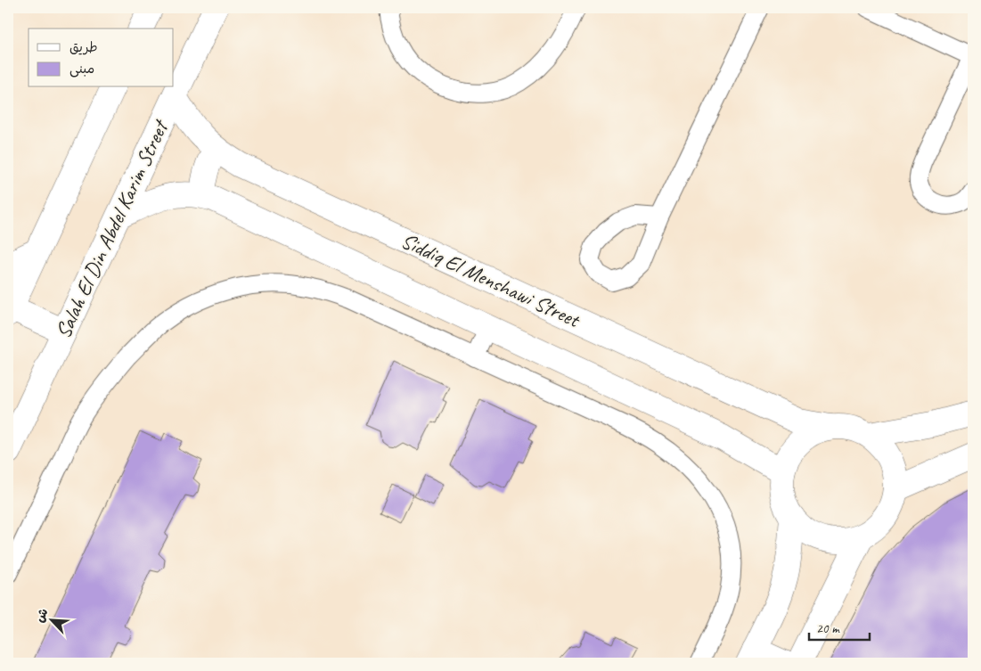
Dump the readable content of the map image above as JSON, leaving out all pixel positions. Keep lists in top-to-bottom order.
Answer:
{
  "streets": {
    "street": ["Salah El Din Abdel Karim Street", "Siddiq El Menshawi Street"]
  },
  "crossings": [
    ["Salah El Din Abdel Karim Street", "Siddiq El Menshawi Street"]
  ],
  "legend": ["طريق", "مبنى"],
  "scale_bar": "20 m",
  "north": "top left"
}
